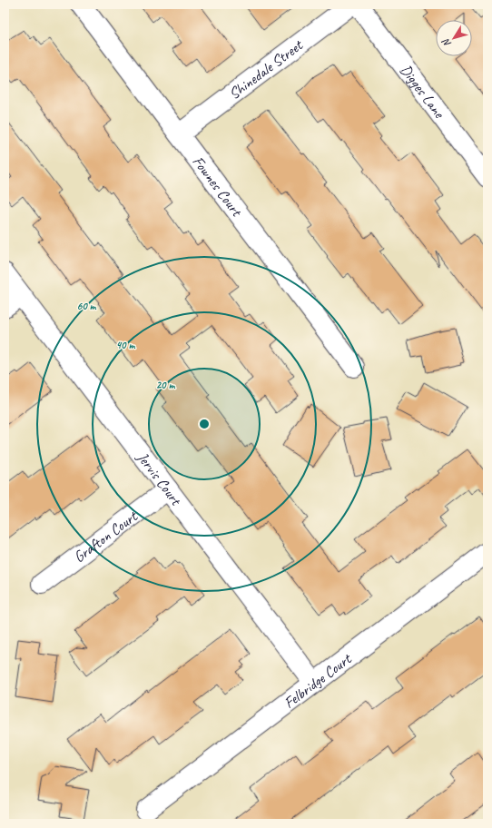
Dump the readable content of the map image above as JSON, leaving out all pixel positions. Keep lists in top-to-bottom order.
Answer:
{
  "streets": {
    "street": [
      "Shinedale Street",
      "Digges Lane",
      "Fownes Court",
      "Jervis Court",
      "Grafton Court",
      "Felbridge Court"
    ]
  },
  "crossings": [
    ["Shinedale Street", "Fownes Court"],
    ["Jervis Court", "Grafton Court"],
    ["Jervis Court", "Felbridge Court"]
  ],
  "north": "bottom left",
  "rings": ["60 m", "40 m", "20 m"]
}
